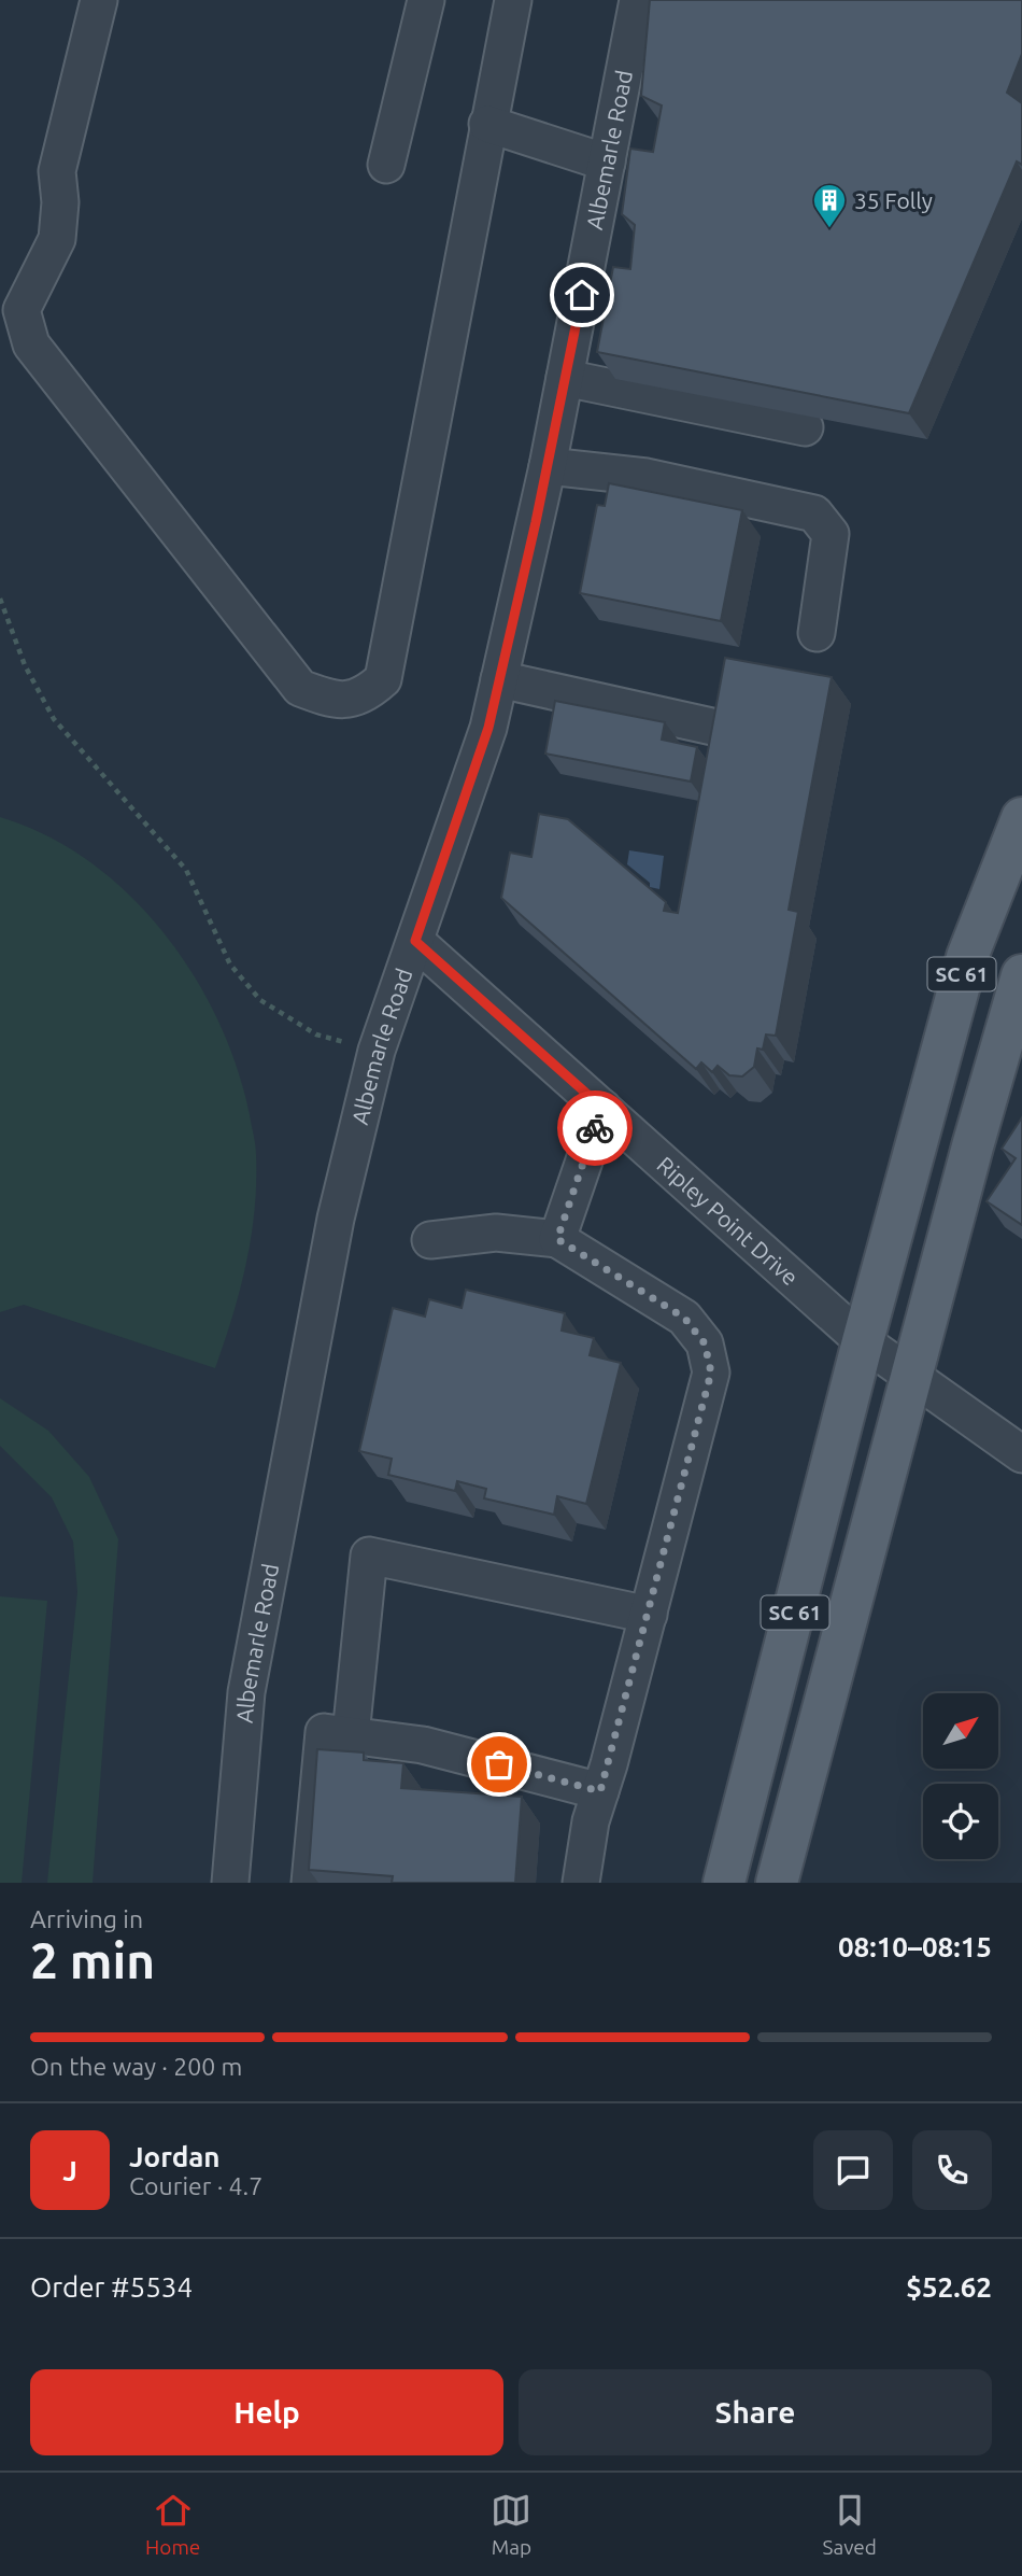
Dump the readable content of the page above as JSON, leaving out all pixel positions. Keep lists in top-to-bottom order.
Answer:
{
  "streets": {
    "main road": ["SC 61"],
    "street": ["Albemarle Road", "Ripley Point Drive"]
  },
  "crossings": [
    ["Albemarle Road", "Ripley Point Drive"],
    ["SC 61", "Ripley Point Drive"]
  ],
  "places": {
    "building": ["35 Folly"]
  },
  "north": "top right",
  "page": {
    "heading": ["2 min", "Arriving in", "08:10–08:15"],
    "panel": [
      "Jordan",
      "Courier · 4.7",
      "Order #5534",
      "$52.62"
    ],
    "bar": "On the way · 200 m",
    "round": "J",
    "buttons": ["Help", "Share"],
    "tabs": ["Home", "Map", "Saved"]
  }
}
